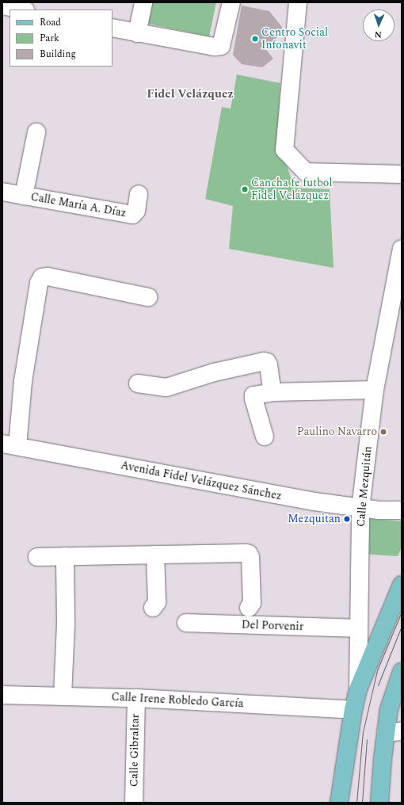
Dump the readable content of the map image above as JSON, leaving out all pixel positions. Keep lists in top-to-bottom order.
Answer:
{
  "streets": {
    "street": [
      "Calle María A. Díaz",
      "Avenida Fidel Velázquez Sánchez",
      "Calle Mezquitán",
      "Del Porvenir",
      "Calle Irene Robledo García",
      "Calle Gibraltar"
    ]
  },
  "crossings": [
    ["Avenida Fidel Velázquez Sánchez", "Calle Mezquitán"],
    ["Calle Mezquitán", "Del Porvenir"],
    ["Calle Irene Robledo García", "Calle Gibraltar"]
  ],
  "districts": ["Fidel Velázquez"],
  "places": [
    "Centro Social Infonavit",
    "Cancha fe futbol Fidel Velázquez",
    "Paulino Navarro",
    "Mezquitan"
  ],
  "legend": ["Road", "Park", "Building"],
  "north": "bottom"
}
